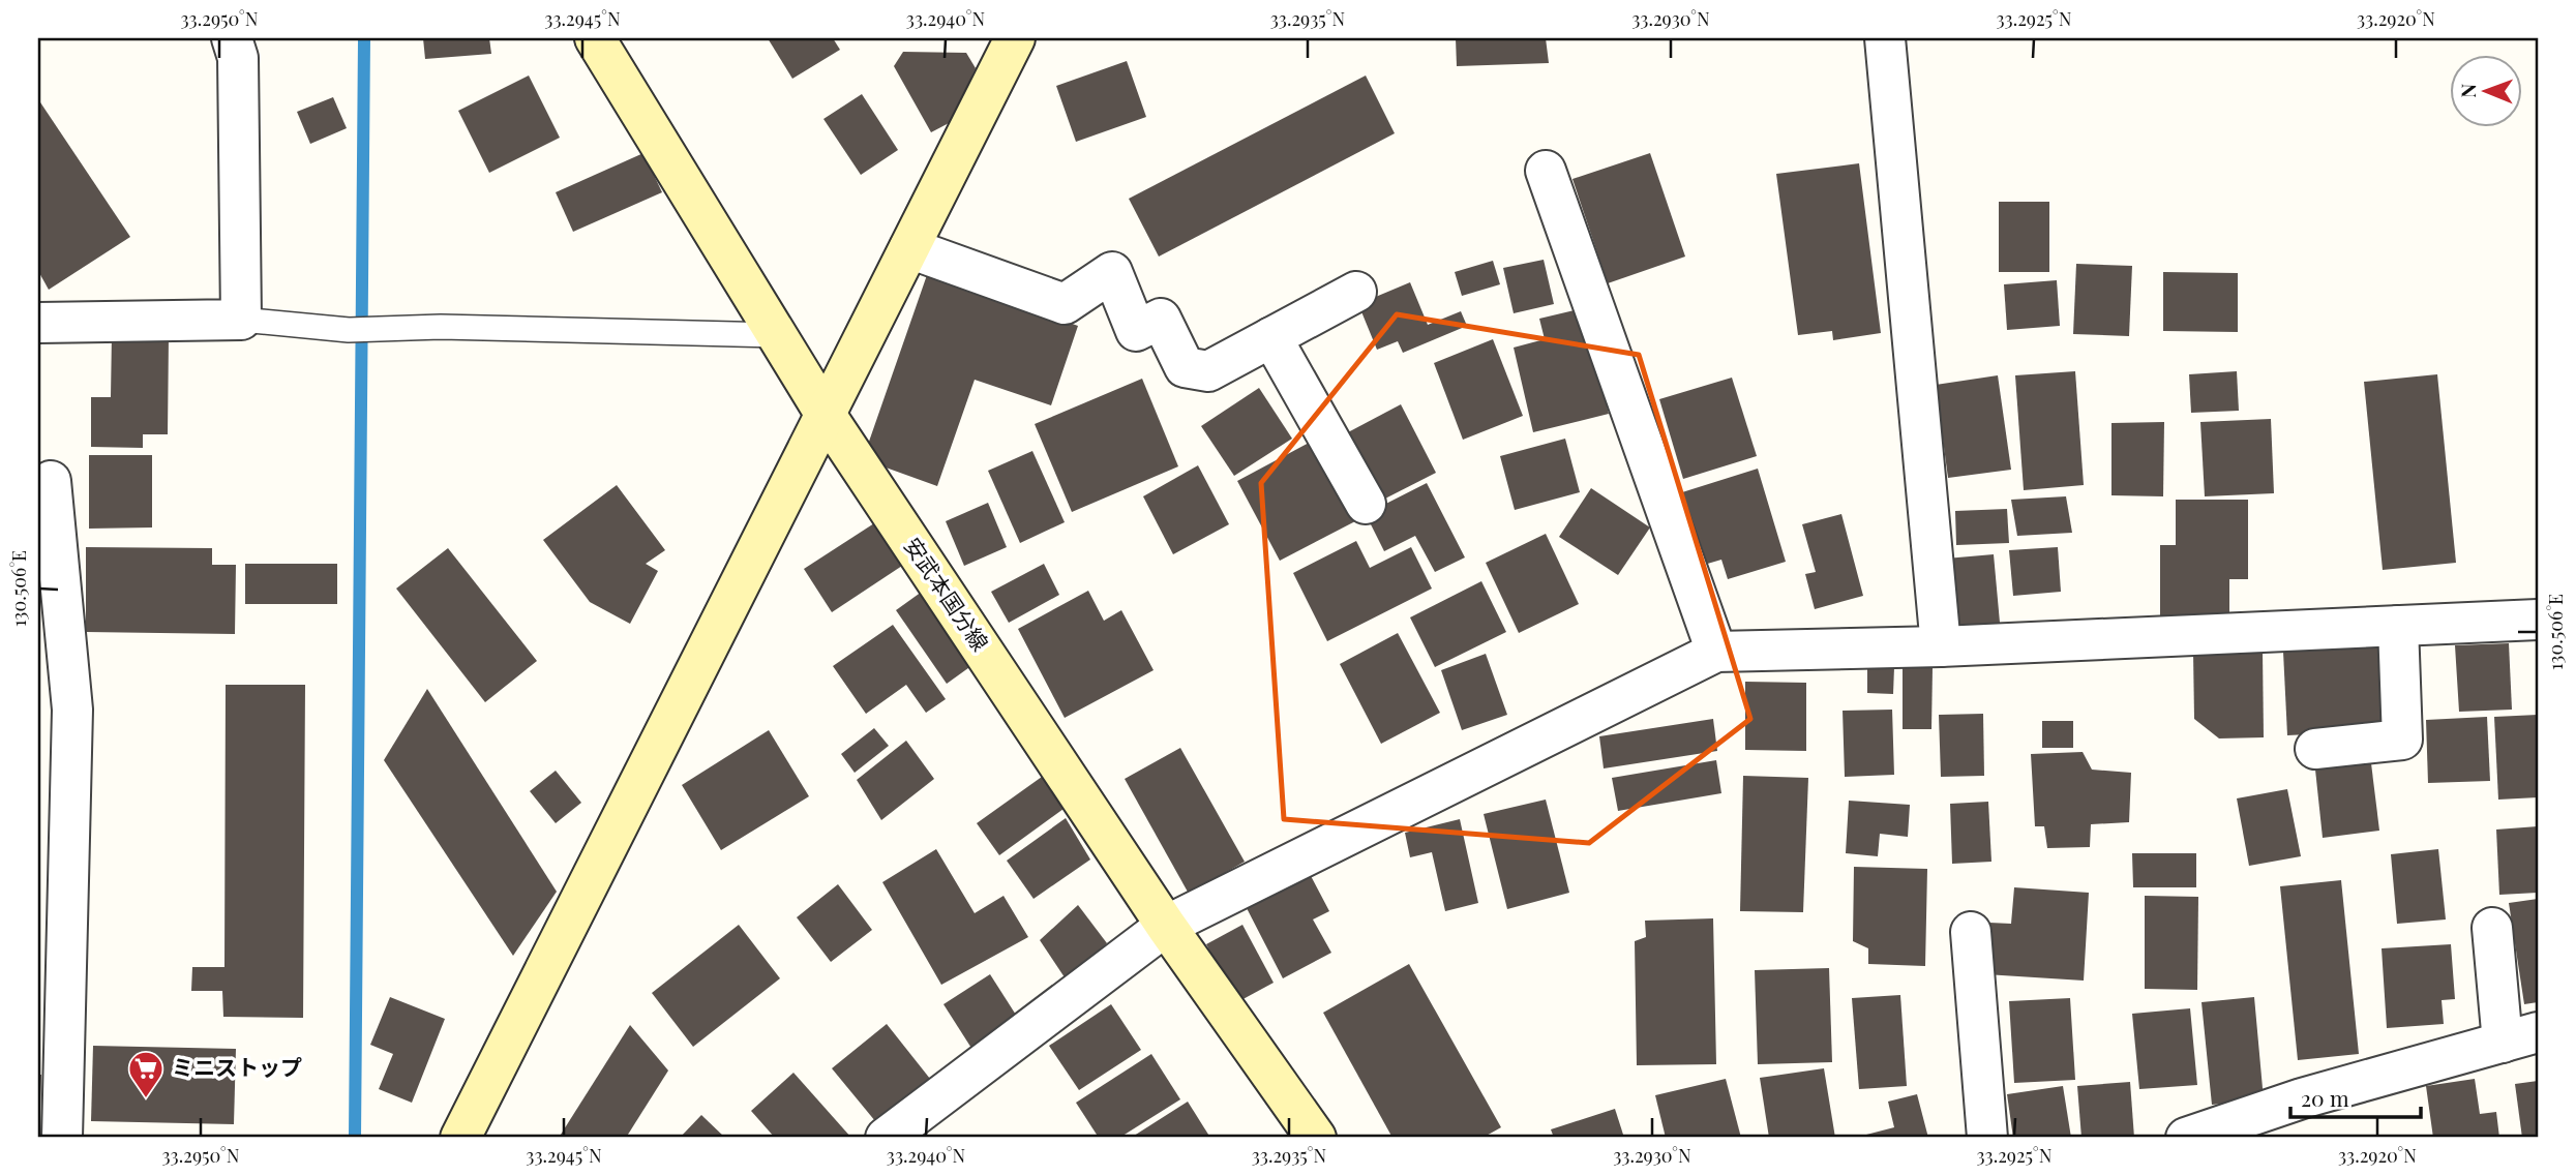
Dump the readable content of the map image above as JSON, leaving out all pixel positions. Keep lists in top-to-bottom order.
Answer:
{
  "streets": {
    "main road": ["安武本国分線"]
  },
  "places": {
    "supermarket": ["ミニストップ"]
  },
  "scale_bar": "20 m",
  "north": "left",
  "coordinates": [
    "33.2950°N",
    "33.2945°N",
    "33.2940°N",
    "33.2935°N",
    "33.2930°N",
    "33.2925°N",
    "33.2920°N",
    "130.506°E"
  ]
}
